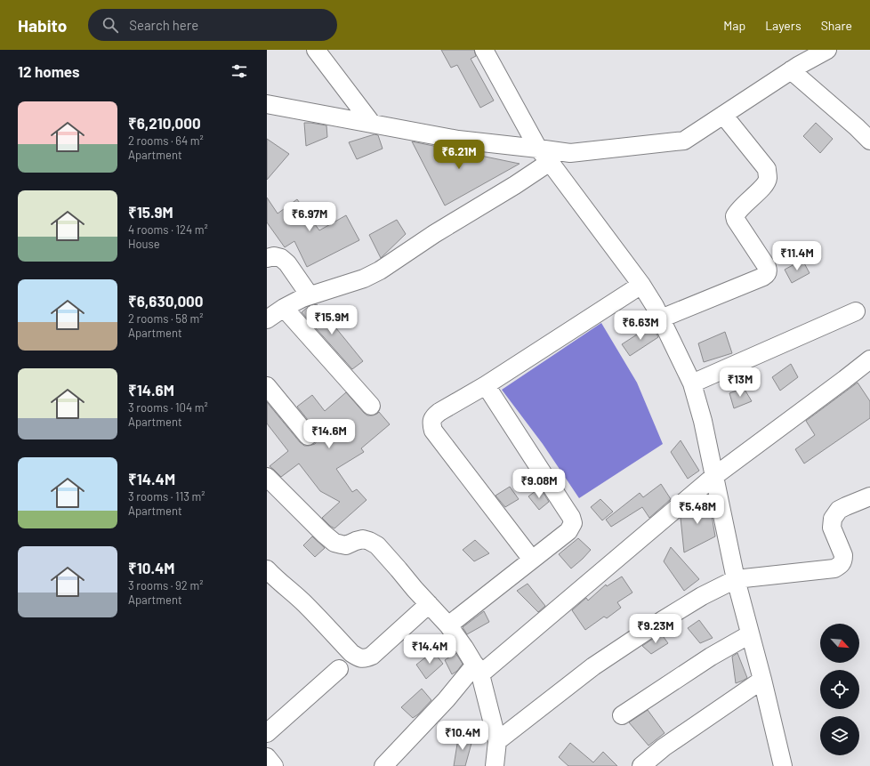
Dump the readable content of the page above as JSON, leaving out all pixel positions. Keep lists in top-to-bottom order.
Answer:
{
  "north": "bottom right",
  "page": {
    "header": "Habito",
    "search": "Search here",
    "nav": ["Map", "Layers", "Share"],
    "heading": "12 homes",
    "list": [
      {
        "name": "₹6,210,000",
        "note": "2 rooms · 64 m² · Apartment"
      },
      {
        "name": "₹15.9M",
        "note": "4 rooms · 124 m² · House"
      },
      {
        "name": "₹6,630,000",
        "note": "2 rooms · 58 m² · Apartment"
      },
      {
        "name": "₹14.6M",
        "note": "3 rooms · 104 m² · Apartment"
      },
      {
        "name": "₹14.4M",
        "note": "3 rooms · 113 m² · Apartment"
      },
      {
        "name": "₹10.4M",
        "note": "3 rooms · 92 m² · Apartment"
      }
    ],
    "price": [
      "₹6.21M",
      "₹6.97M",
      "₹11.4M",
      "₹15.9M",
      "₹6.63M",
      "₹13M",
      "₹14.6M",
      "₹9.08M",
      "₹5.48M",
      "₹9.23M",
      "₹14.4M",
      "₹10.4M"
    ]
  }
}
